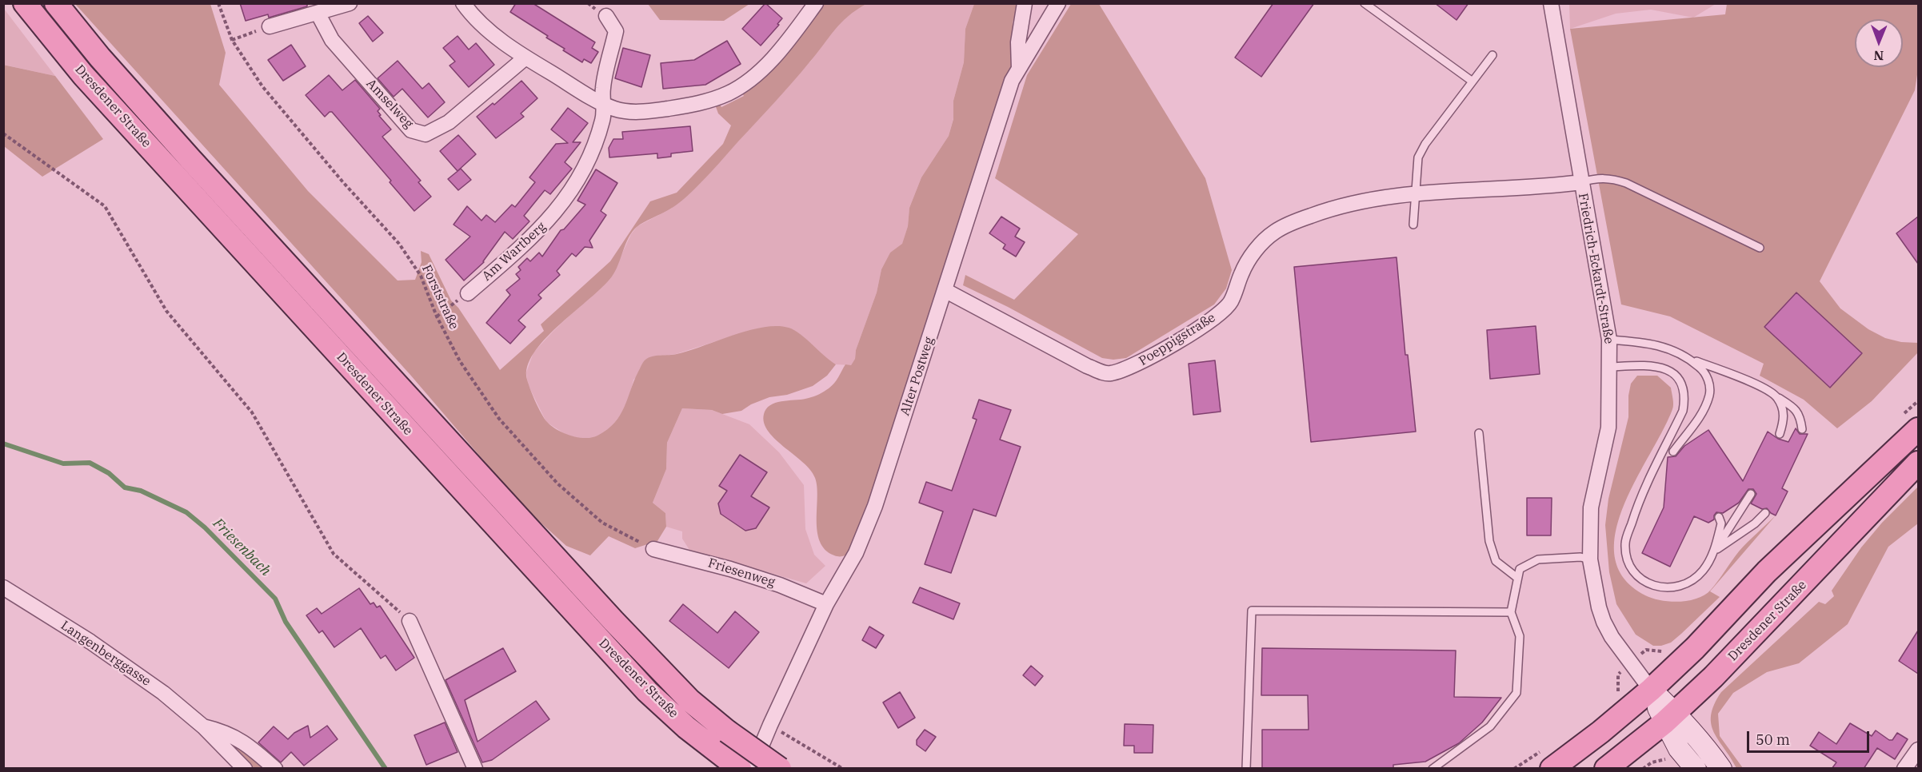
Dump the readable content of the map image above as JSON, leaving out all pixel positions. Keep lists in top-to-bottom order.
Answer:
{
  "streets": {
    "main road": ["Dresdener Straße"],
    "street": [
      "Amselweg",
      "Am Wartberg",
      "Friedrich-Eckardt-Straße",
      "Poeppigstraße",
      "Alter Postweg",
      "Friesenweg",
      "Langenberggasse"
    ],
    "path": ["Forststraße"]
  },
  "crossings": [
    ["Friedrich-Eckardt-Straße", "Poeppigstraße"],
    ["Forststraße", "Friesenweg"],
    ["Poeppigstraße", "Alter Postweg"],
    ["Alter Postweg", "Friesenweg"]
  ],
  "water": ["Friesenbach"],
  "scale_bar": "50 m",
  "north": "bottom"
}
